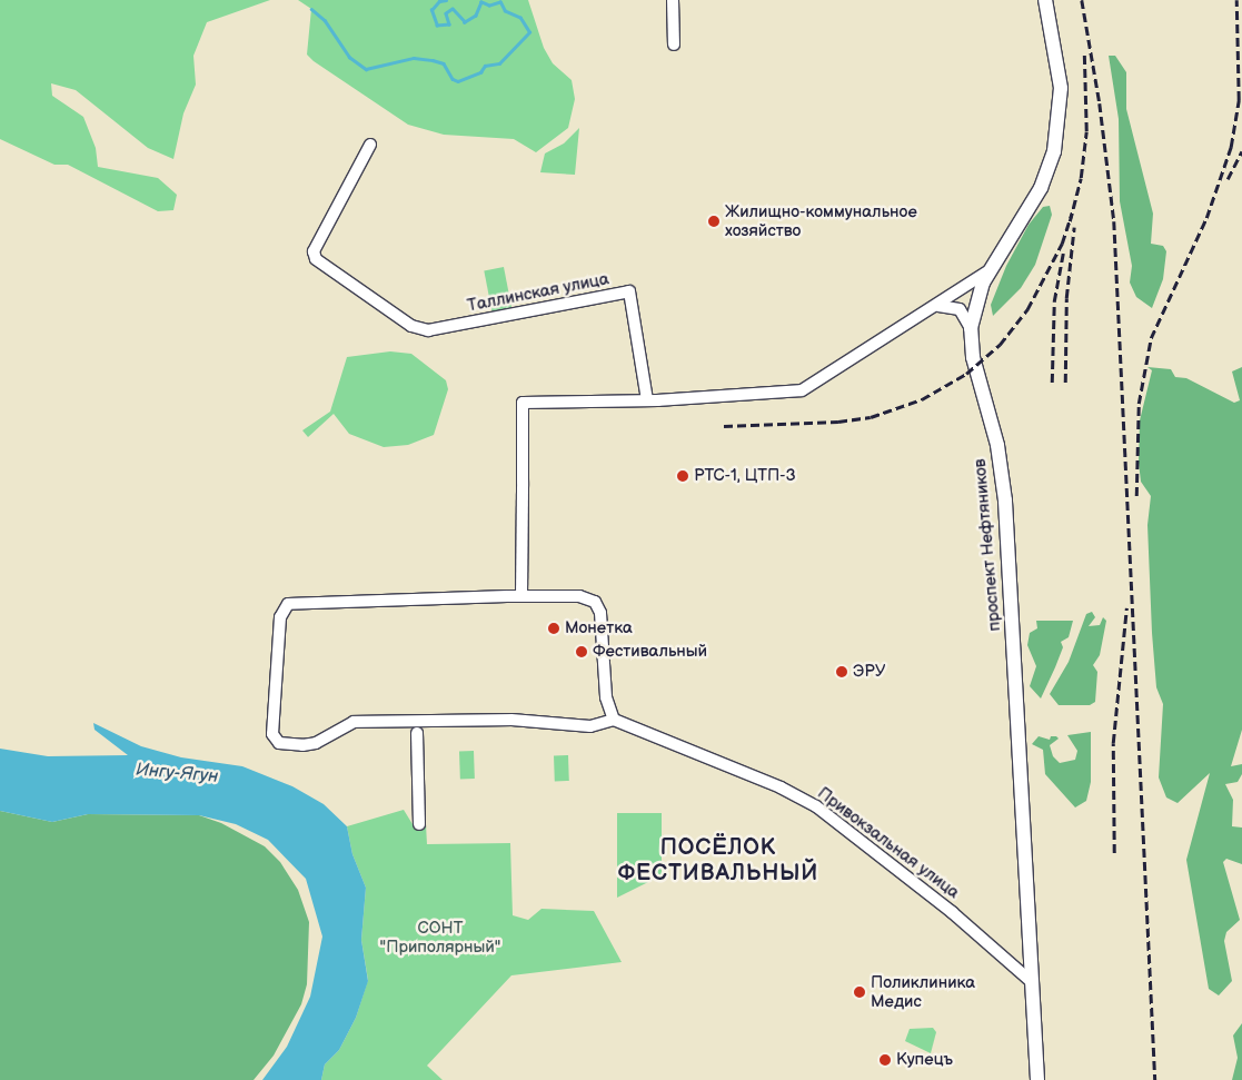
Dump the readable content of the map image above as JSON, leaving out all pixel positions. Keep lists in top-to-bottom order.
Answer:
{
  "streets": {
    "main road": ["проспект Нефтяников"],
    "street": ["Таллинская улица", "Привокзальная улица"]
  },
  "crossings": [
    ["проспект Нефтяников", "Привокзальная улица"]
  ],
  "districts": ["ПОСЁЛОК ФЕСТИВАЛЬНЫЙ"],
  "water": ["Ингу-Ягун"],
  "parks": ["СОНТ \"Приполярный\""],
  "places": [
    "Жилищно-коммунальное хозяйство",
    "РТС-1, ЦТП-3",
    "Монетка",
    "Фестивальный",
    "ЭРУ",
    "Поликлиника Медис",
    "Купецъ"
  ]
}
